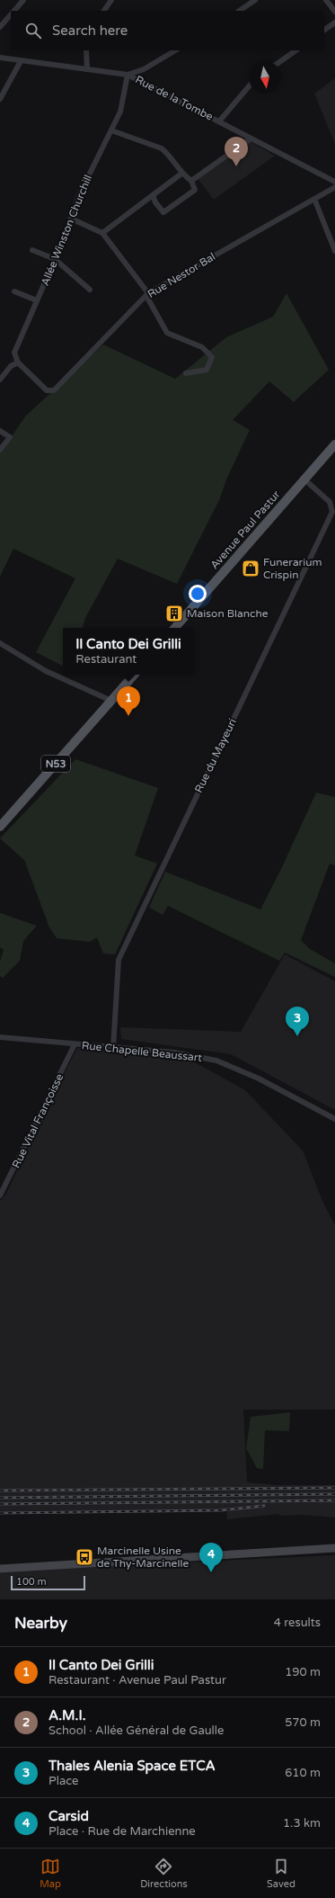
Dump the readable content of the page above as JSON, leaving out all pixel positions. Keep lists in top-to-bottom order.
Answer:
{
  "streets": {
    "main road": ["Avenue Paul Pastur", "N53"],
    "street": [
      "Rue de la Tombe",
      "Allée Winston Churchill",
      "Rue Nestor Bal",
      "Rue du Mayeuri",
      "Rue Chapelle Beaussart",
      "Rue Vital Françoisse"
    ]
  },
  "crossings": [
    ["Rue de la Tombe", "Allée Winston Churchill"],
    ["Allée Winston Churchill", "Rue Nestor Bal"],
    ["Avenue Paul Pastur", "Rue du Mayeuri"],
    ["Rue du Mayeuri", "Rue Chapelle Beaussart"],
    ["Rue Chapelle Beaussart", "Rue Vital Françoisse"]
  ],
  "places": {
    "shop": ["Funerarium Crispin"],
    "building": ["Maison Blanche"],
    "bus stop": ["Marcinelle Usine de Thy-Marcinelle"]
  },
  "scale_bar": "100 m",
  "north": "bottom",
  "page": {
    "search": "Search here",
    "pins": [
      "2",
      "1",
      "3",
      "4"
    ],
    "popup": ["Il Canto Dei Grilli", "Restaurant"],
    "scale": "100 m",
    "heading": ["Nearby", "4 results"],
    "list": [
      {
        "mark": "1",
        "name": "Il Canto Dei Grilli",
        "note": "Restaurant · Avenue Paul Pastur",
        "value": "190 m"
      },
      {
        "mark": "2",
        "name": "A.M.I.",
        "note": "School · Allée Général de Gaulle",
        "value": "570 m"
      },
      {
        "mark": "3",
        "name": "Thales Alenia Space ETCA",
        "note": "Place",
        "value": "610 m"
      },
      {
        "mark": "4",
        "name": "Carsid",
        "note": "Place · Rue de Marchienne",
        "value": "1.3 km"
      }
    ],
    "nav": ["Map", "Directions", "Saved"]
  }
}
